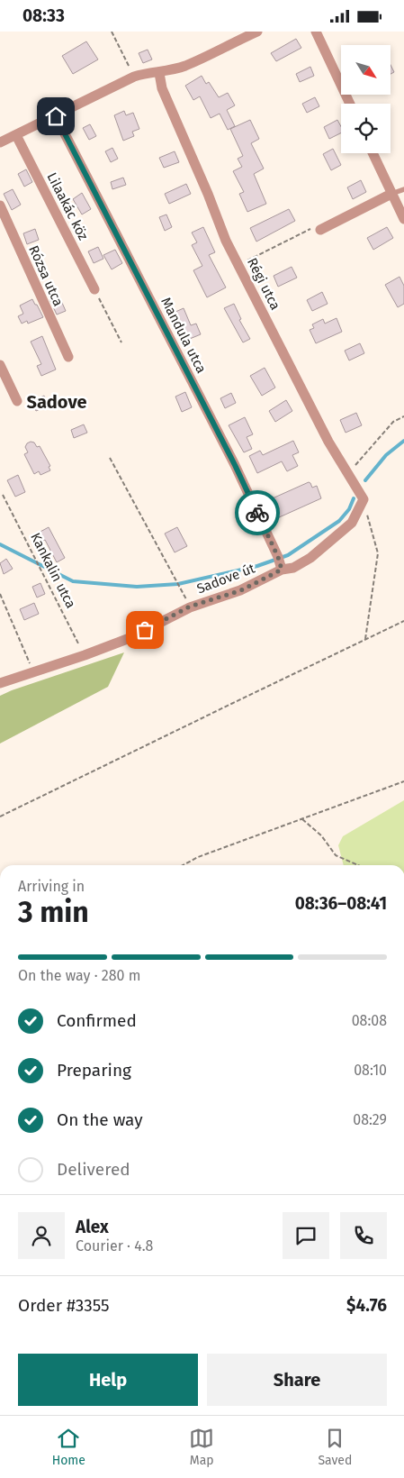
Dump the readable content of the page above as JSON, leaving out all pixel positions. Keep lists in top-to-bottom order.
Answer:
{
  "streets": {
    "street": [
      "Lilaakác köz",
      "Rózsa utca",
      "Régi utca",
      "Mandula utca",
      "Sadove út"
    ],
    "path": ["Kankalin utca"]
  },
  "crossings": [
    ["Régi utca", "Sadove út"],
    ["Mandula utca", "Sadove út"],
    ["Kankalin utca", "Sadove út"]
  ],
  "districts": ["Sadove"],
  "north": "bottom right",
  "page": {
    "status": "08:33",
    "heading": ["3 min", "Arriving in", "08:36–08:41"],
    "panel": [
      "Alex",
      "Courier · 4.8",
      "Order #3355",
      "$4.76"
    ],
    "bar": "On the way · 280 m",
    "list": [
      ["Confirmed", "08:08"],
      ["Preparing", "08:10"],
      ["On the way", "08:29"],
      "Delivered"
    ],
    "buttons": ["Help", "Share"],
    "tabs": ["Home", "Map", "Saved"]
  }
}
